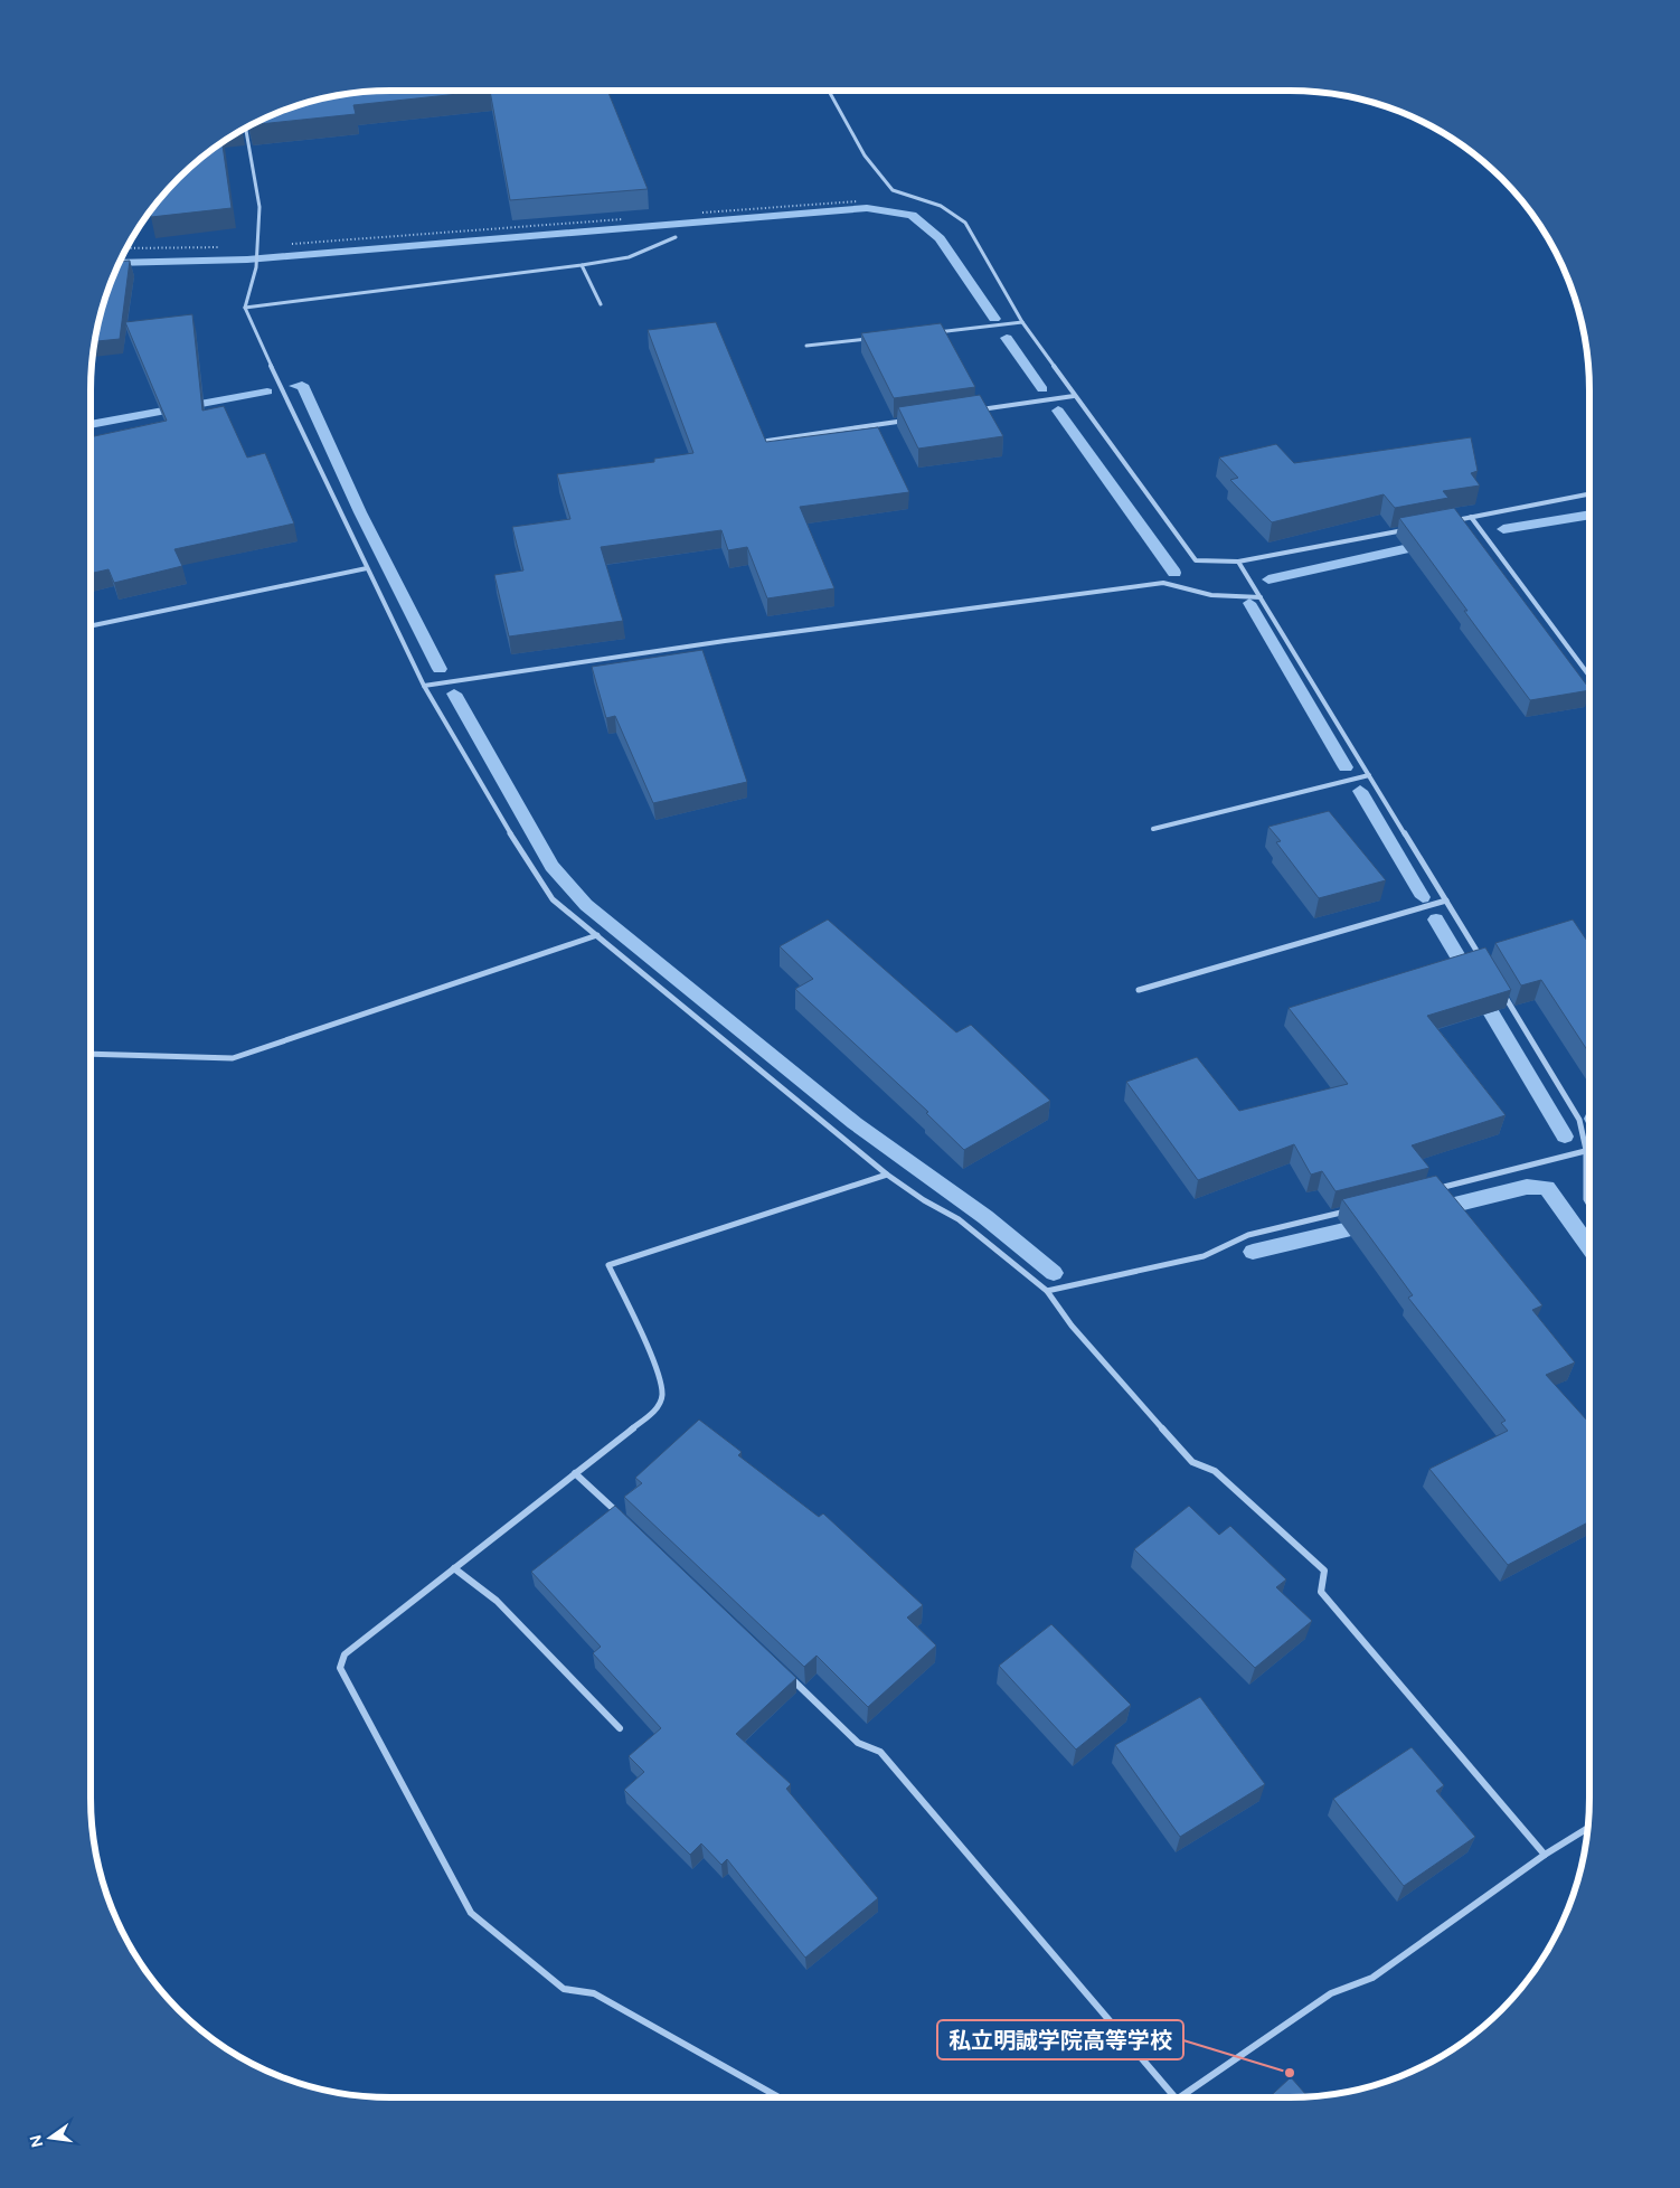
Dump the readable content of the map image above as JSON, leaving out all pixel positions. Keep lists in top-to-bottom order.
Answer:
{
  "places": ["私立明誠学院高等学校"],
  "north": "left"
}
